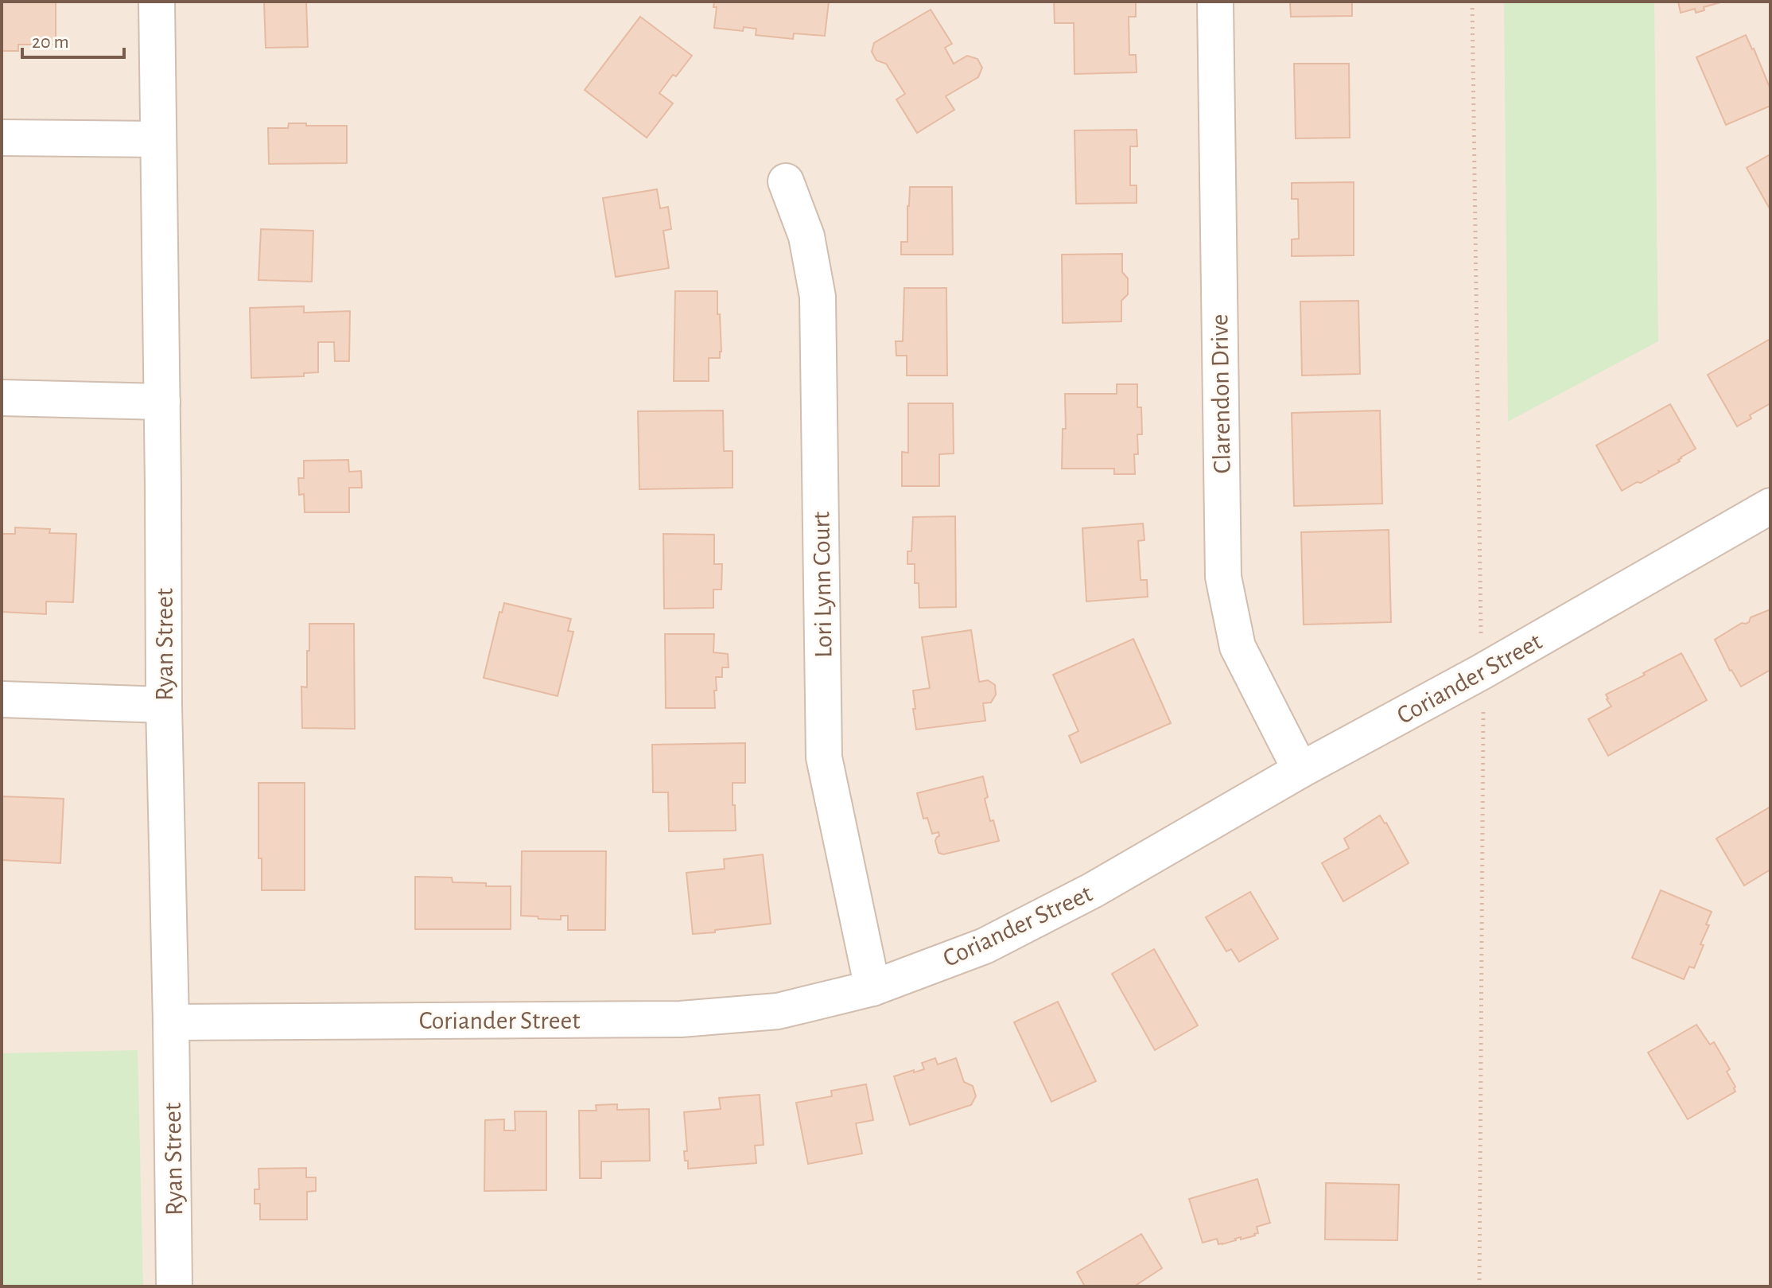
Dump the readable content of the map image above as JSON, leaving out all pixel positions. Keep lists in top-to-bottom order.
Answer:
{
  "streets": {
    "street": [
      "Clarendon Drive",
      "Lori Lynn Court",
      "Ryan Street",
      "Coriander Street"
    ]
  },
  "crossings": [
    ["Clarendon Drive", "Coriander Street"],
    ["Lori Lynn Court", "Coriander Street"],
    ["Ryan Street", "Coriander Street"]
  ],
  "scale_bar": "20 m"
}
